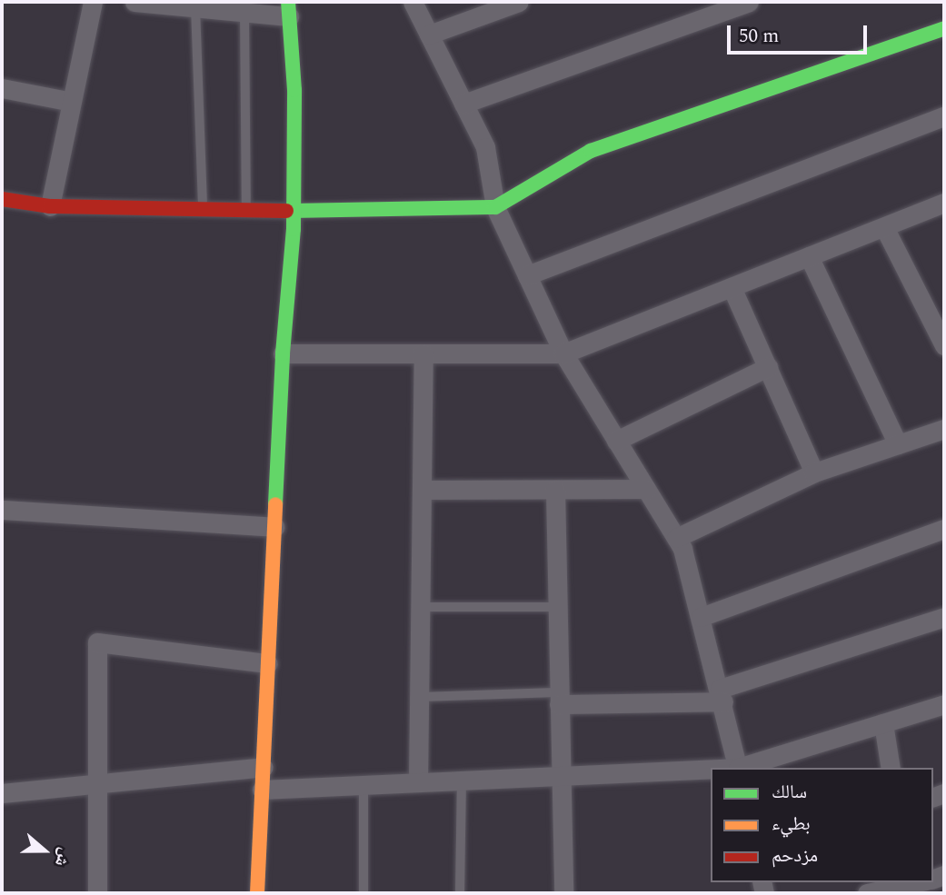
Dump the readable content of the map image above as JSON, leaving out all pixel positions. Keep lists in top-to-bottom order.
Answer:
{
  "legend": ["سالك", "بطيء", "مزدحم"],
  "scale_bar": "50 m",
  "north": "right"
}
